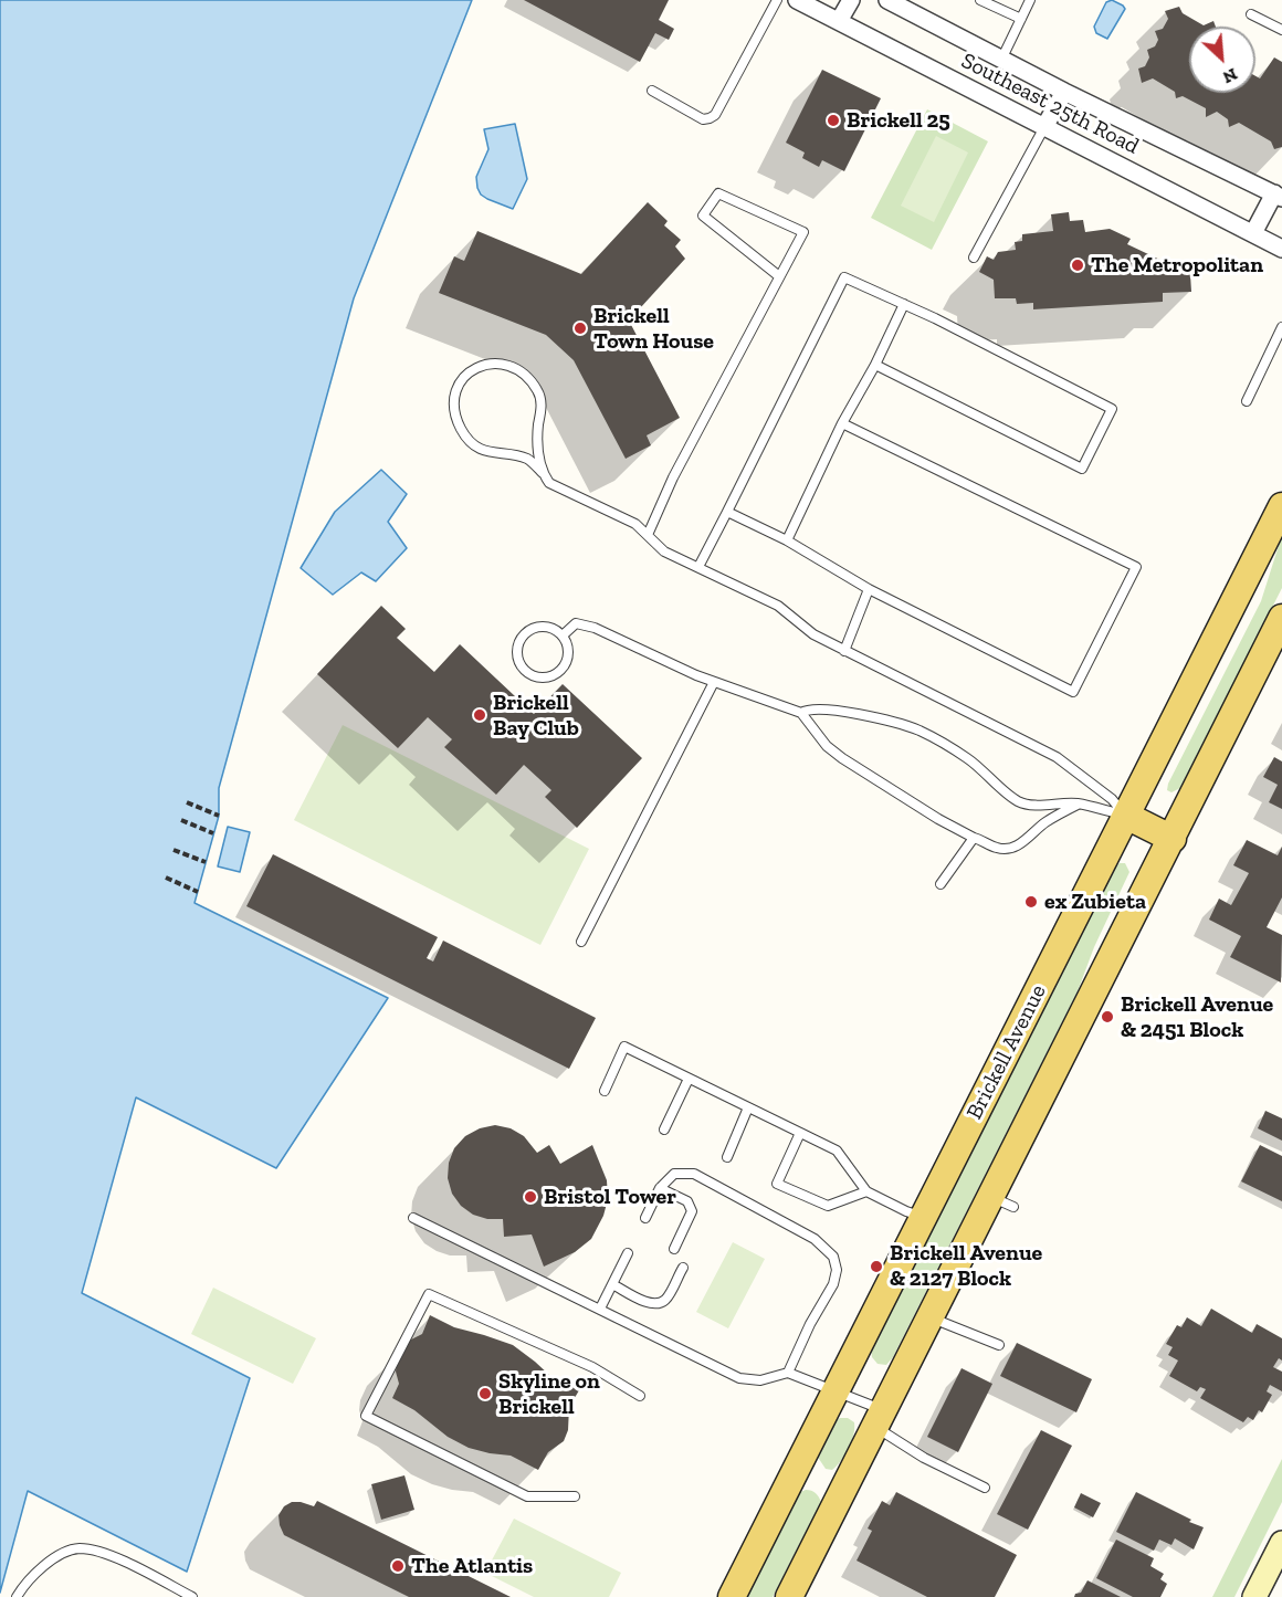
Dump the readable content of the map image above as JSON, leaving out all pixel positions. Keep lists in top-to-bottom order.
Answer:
{
  "streets": {
    "main road": ["Brickell Avenue"],
    "street": ["Southeast 25th Road"]
  },
  "places": [
    "Brickell 25",
    "The Metropolitan",
    "Brickell Town House",
    "Brickell Bay Club",
    "ex Zubieta",
    "Brickell Avenue & 2451 Block",
    "Bristol Tower",
    "Brickell Avenue & 2127 Block",
    "Skyline on Brickell",
    "The Atlantis"
  ],
  "north": "bottom right"
}
